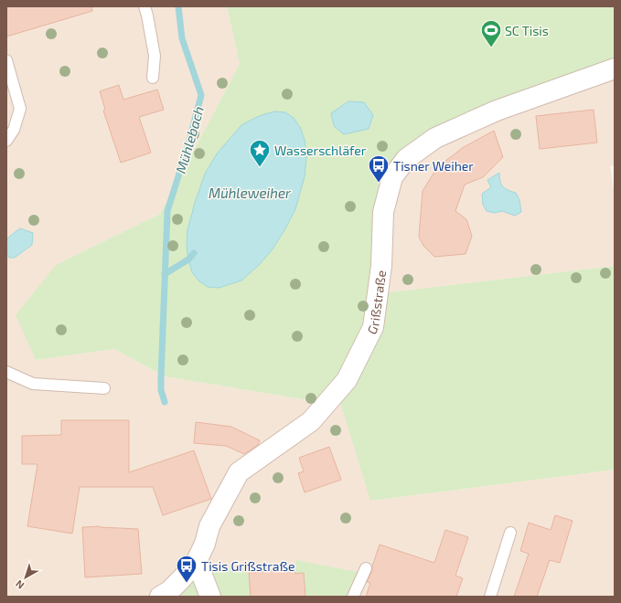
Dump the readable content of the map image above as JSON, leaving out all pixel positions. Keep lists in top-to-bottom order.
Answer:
{
  "streets": {
    "street": ["Grißstraße"]
  },
  "water": ["Mühlebach", "Mühleweiher"],
  "places": {
    "sports": ["SC Tisis"],
    "place": ["Wasserschläfer"],
    "bus stop": ["Tisner Weiher", "Tisis Grißstraße"]
  },
  "north": "bottom left"
}
